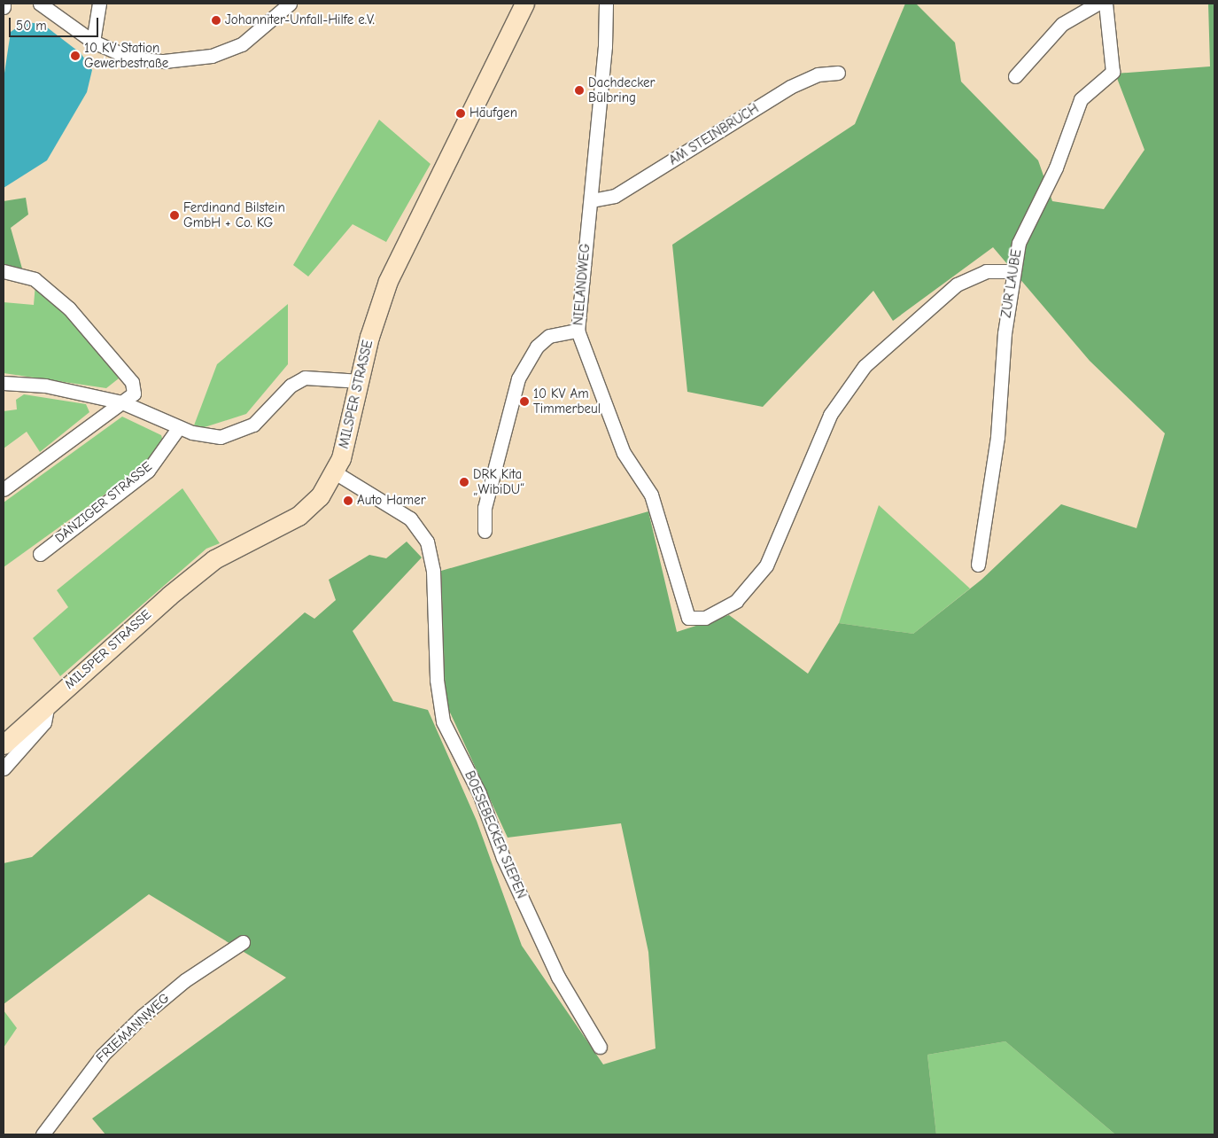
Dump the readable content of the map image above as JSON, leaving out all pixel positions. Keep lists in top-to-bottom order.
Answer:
{
  "streets": {
    "street": [
      "AM STEINBRUCH",
      "ZUR LAUBE",
      "NIELANDWEG",
      "MILSPER STRASSE",
      "DANZIGER STRASSE",
      "BOESEBECKER SIEPEN",
      "FRIEMANNWEG"
    ]
  },
  "crossings": [
    ["AM STEINBRUCH", "NIELANDWEG"],
    ["ZUR LAUBE", "NIELANDWEG"],
    ["MILSPER STRASSE", "BOESEBECKER SIEPEN"]
  ],
  "places": [
    "Johanniter-Unfall-Hilfe e.V.",
    "10 KV Station Gewerbestraße",
    "Dachdecker Bülbring",
    "Häufgen",
    "Ferdinand Bilstein GmbH + Co. KG",
    "10 KV Am Timmerbeul",
    "DRK Kita „WibiDU“",
    "Auto Hamer"
  ],
  "scale_bar": "50 m"
}
